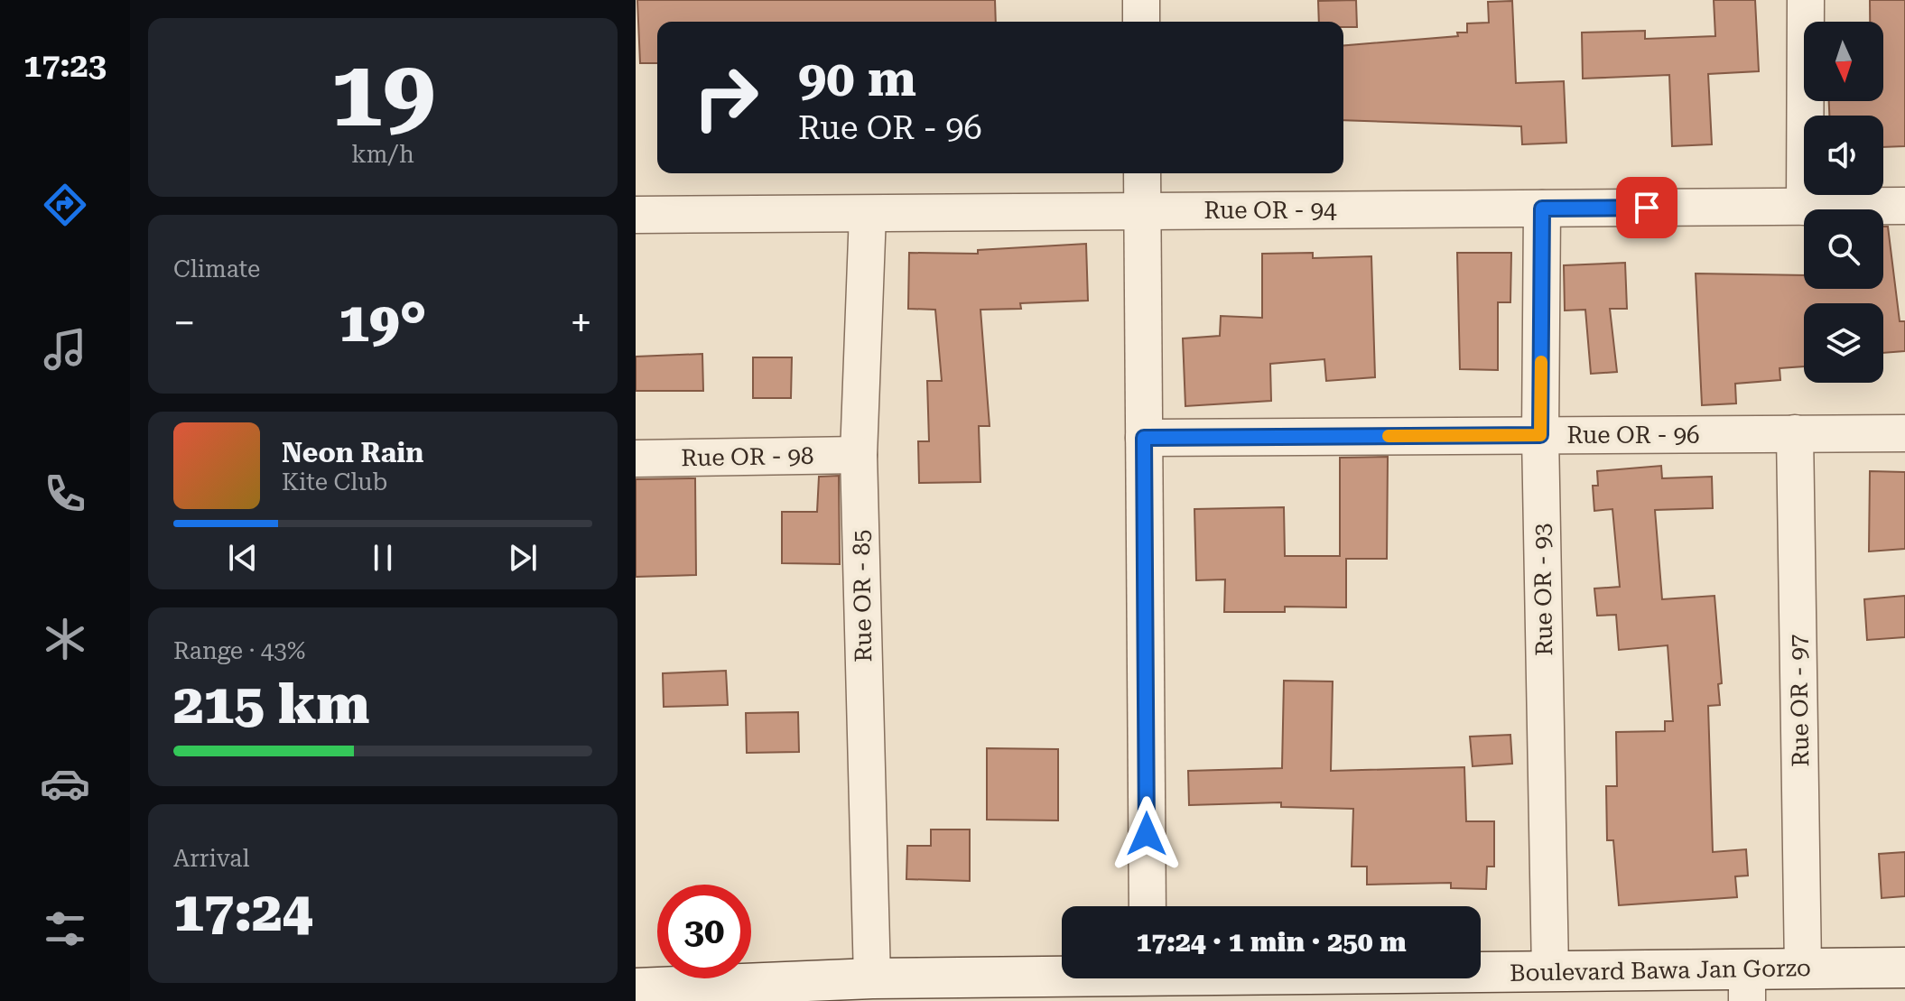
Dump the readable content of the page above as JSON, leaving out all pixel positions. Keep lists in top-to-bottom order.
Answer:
{
  "streets": {
    "main road": ["Boulevard Bawa Jan Gorzo"],
    "street": [
      "Rue OR - 94",
      "Rue OR - 96",
      "Rue OR - 98",
      "Rue OR - 93",
      "Rue OR - 85",
      "Rue OR - 97"
    ]
  },
  "crossings": [
    ["Rue OR - 94", "Rue OR - 93"],
    ["Rue OR - 94", "Rue OR - 85"],
    ["Rue OR - 96", "Rue OR - 93"],
    ["Rue OR - 96", "Rue OR - 97"],
    ["Rue OR - 98", "Rue OR - 85"],
    ["Rue OR - 93", "Boulevard Bawa Jan Gorzo"],
    ["Rue OR - 85", "Boulevard Bawa Jan Gorzo"],
    ["Rue OR - 97", "Boulevard Bawa Jan Gorzo"]
  ],
  "north": "bottom",
  "page": {
    "tabs": "17:23",
    "tile": [
      ["19", "km/h"],
      "Climate",
      ["Range · 43%", "215 km"],
      ["Arrival", "17:24"]
    ],
    "turn": ["90 m", "Rue OR - 96"],
    "heat": ["−", "19°", "+"],
    "song": ["Neon Rain", "Kite Club"],
    "limit": "30",
    "trip": "17:24 · 1 min · 250 m"
  }
}
